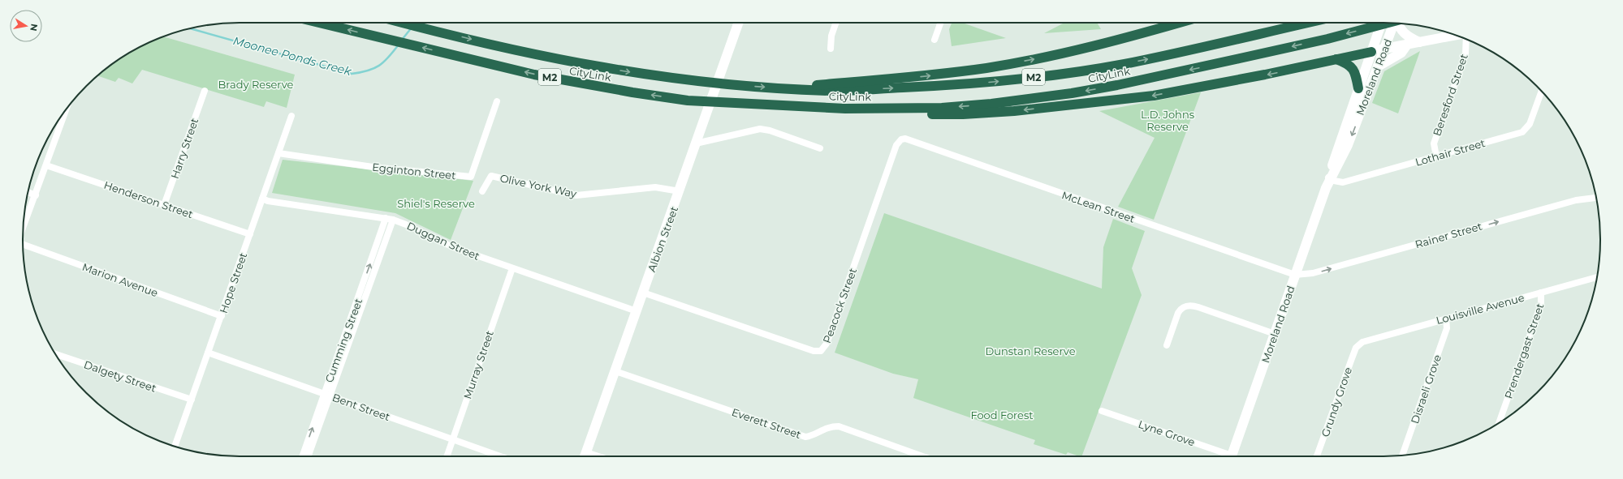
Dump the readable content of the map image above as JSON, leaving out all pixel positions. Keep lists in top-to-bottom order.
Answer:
{
  "streets": {
    "highway": ["CityLink", "M2"],
    "street": [
      "Moreland Road",
      "Beresford Street",
      "Harry Street",
      "Lothair Street",
      "Egginton Street",
      "Olive York Way",
      "Henderson Street",
      "McLean Street",
      "Rainer Street",
      "Albion Street",
      "Duggan Street",
      "Marion Avenue",
      "Hope Street",
      "Peacock Street",
      "Louisville Avenue",
      "Cumming Street",
      "Prendergast Street",
      "Murray Street",
      "Dalgety Street",
      "Disraeli Grove",
      "Grundy Grove",
      "Bent Street",
      "Everett Street",
      "Lyne Grove"
    ]
  },
  "crossings": [
    ["Moreland Road", "Lothair Street"],
    ["Moreland Road", "McLean Street"],
    ["Moreland Road", "Rainer Street"],
    ["Beresford Street", "Lothair Street"],
    ["Harry Street", "Henderson Street"],
    ["Egginton Street", "Hope Street"],
    ["Olive York Way", "Albion Street"],
    ["Henderson Street", "Hope Street"],
    ["McLean Street", "Rainer Street"],
    ["McLean Street", "Peacock Street"],
    ["Albion Street", "Duggan Street"],
    ["Albion Street", "Peacock Street"],
    ["Albion Street", "Everett Street"],
    ["Duggan Street", "Hope Street"],
    ["Duggan Street", "Cumming Street"],
    ["Duggan Street", "Murray Street"],
    ["Marion Avenue", "Hope Street"],
    ["Hope Street", "Dalgety Street"],
    ["Hope Street", "Bent Street"],
    ["Louisville Avenue", "Prendergast Street"],
    ["Louisville Avenue", "Disraeli Grove"],
    ["Louisville Avenue", "Grundy Grove"],
    ["Cumming Street", "Bent Street"],
    ["Murray Street", "Bent Street"]
  ],
  "one_way": ["Rainer Street"],
  "water": ["Moonee Ponds Creek"],
  "parks": [
    "Brady Reserve",
    "L.D. Johns Reserve",
    "Shiel's Reserve",
    "Dunstan Reserve",
    "Food Forest"
  ],
  "north": "right"
}
